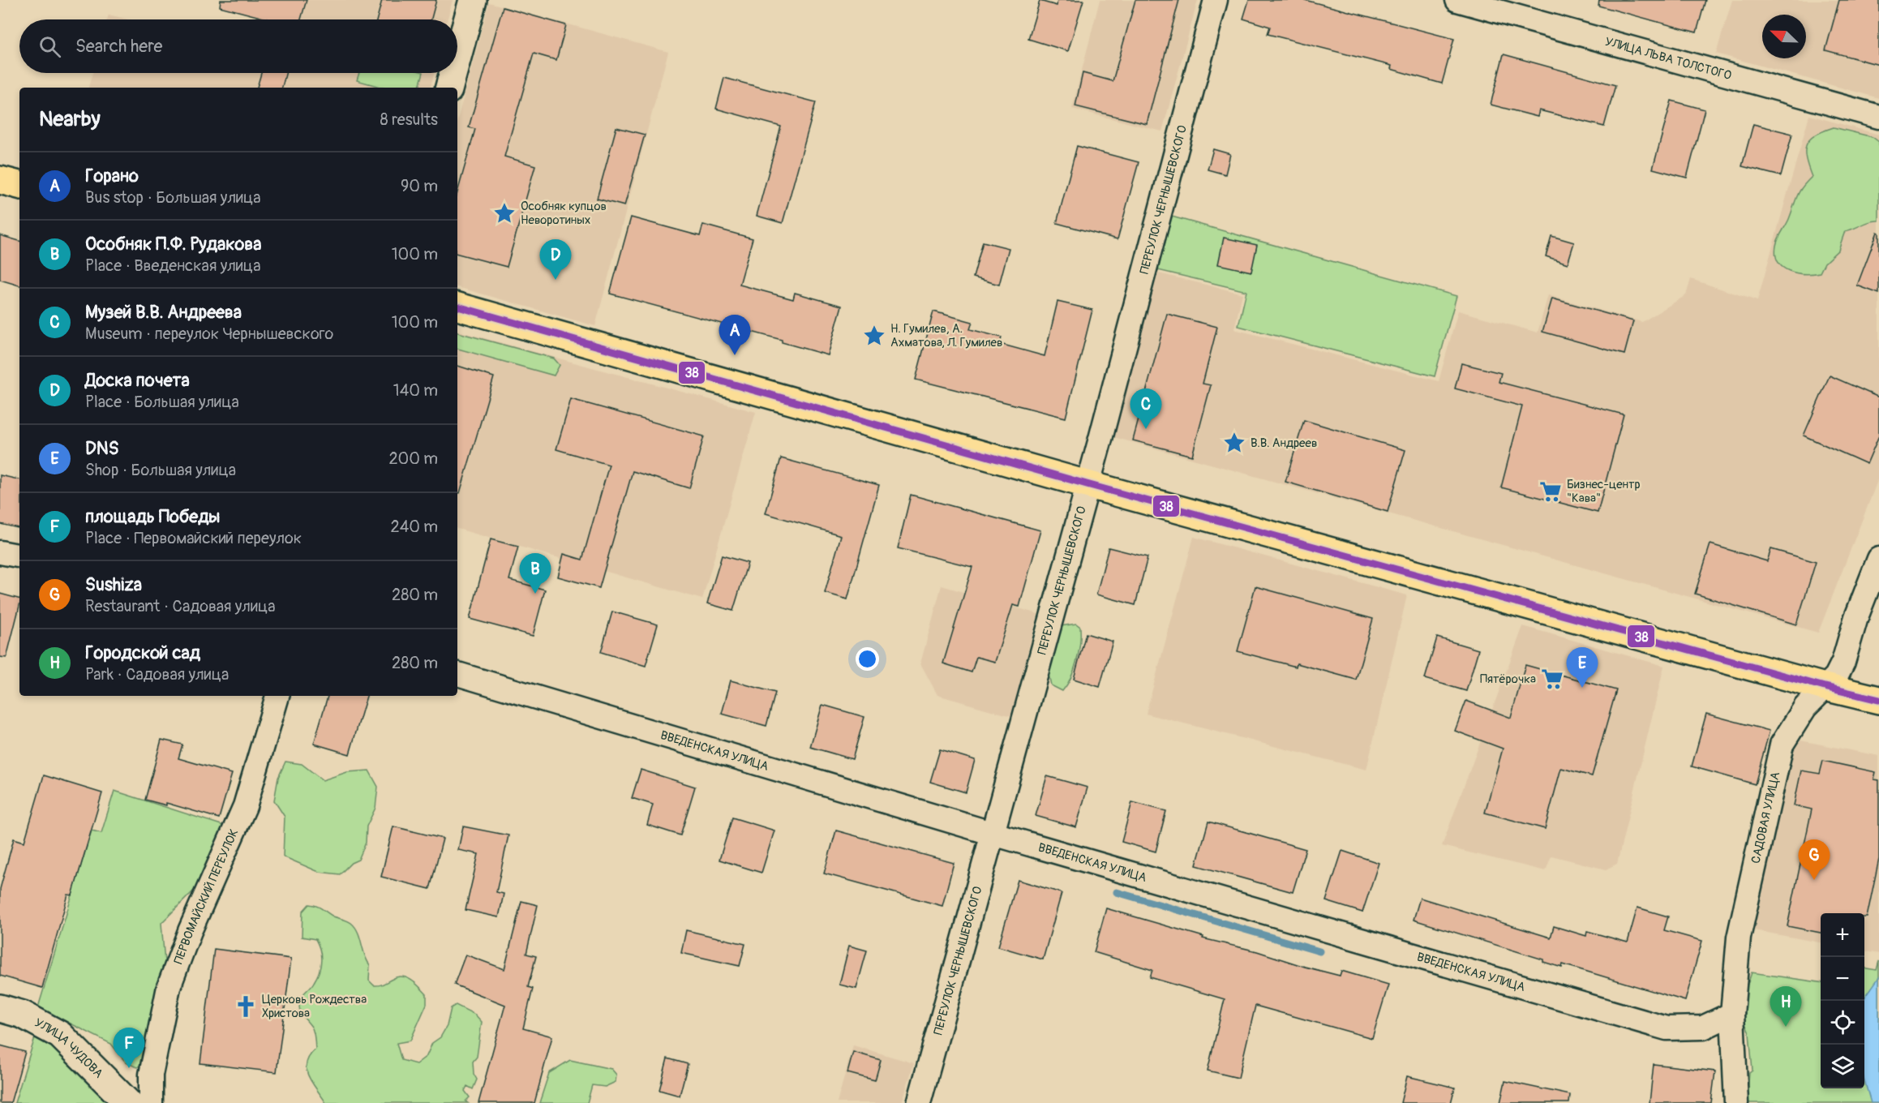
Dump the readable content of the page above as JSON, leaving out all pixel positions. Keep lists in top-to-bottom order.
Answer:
{
  "streets": {
    "street": [
      "УЛИЦА ЛЬВА ТОЛСТОГО",
      "ПЕРЕУЛОК ЧЕРНЫШЕВСКОГО",
      "ВВЕДЕНСКАЯ УЛИЦА",
      "САДОВАЯ УЛИЦА",
      "ПЕРВОМАЙСКИЙ ПЕРЕУЛОК",
      "УЛИЦА ЧУДОВА"
    ]
  },
  "crossings": [
    ["ПЕРЕУЛОК ЧЕРНЫШЕВСКОГО", "ВВЕДЕНСКАЯ УЛИЦА"],
    ["ВВЕДЕНСКАЯ УЛИЦА", "САДОВАЯ УЛИЦА"]
  ],
  "places": {
    "place": ["Особняк купцов Неворотиных", "Н. Гумилев, А. Ахматова, Л. Гумилев", "В.В. Андреев"],
    "supermarket": ["Бизнес-центр \"Кава\"", "Пятёрочка"],
    "church": ["Церковь Рождества Христова"]
  },
  "lines": ["transit line 38"],
  "north": "top left",
  "page": {
    "search": "Search here",
    "heading": ["Nearby", "8 results"],
    "list": [
      {
        "mark": "A",
        "name": "Горано",
        "note": "Bus stop · Большая улица",
        "value": "90 m"
      },
      {
        "mark": "B",
        "name": "Особняк П.Ф. Рудакова",
        "note": "Place · Введенская улица",
        "value": "100 m"
      },
      {
        "mark": "C",
        "name": "Музей В.В. Андреева",
        "note": "Museum · переулок Чернышевского",
        "value": "100 m"
      },
      {
        "mark": "D",
        "name": "Доска почета",
        "note": "Place · Большая улица",
        "value": "140 m"
      },
      {
        "mark": "E",
        "name": "DNS",
        "note": "Shop · Большая улица",
        "value": "200 m"
      },
      {
        "mark": "F",
        "name": "площадь Победы",
        "note": "Place · Первомайский переулок",
        "value": "240 m"
      },
      {
        "mark": "G",
        "name": "Sushiza",
        "note": "Restaurant · Садовая улица",
        "value": "280 m"
      },
      {
        "mark": "H",
        "name": "Городской сад",
        "note": "Park · Садовая улица",
        "value": "280 m"
      }
    ],
    "pins": [
      "D",
      "A",
      "C",
      "B",
      "E",
      "G",
      "H",
      "F"
    ],
    "map_buttons": ["+", "−"]
  }
}
